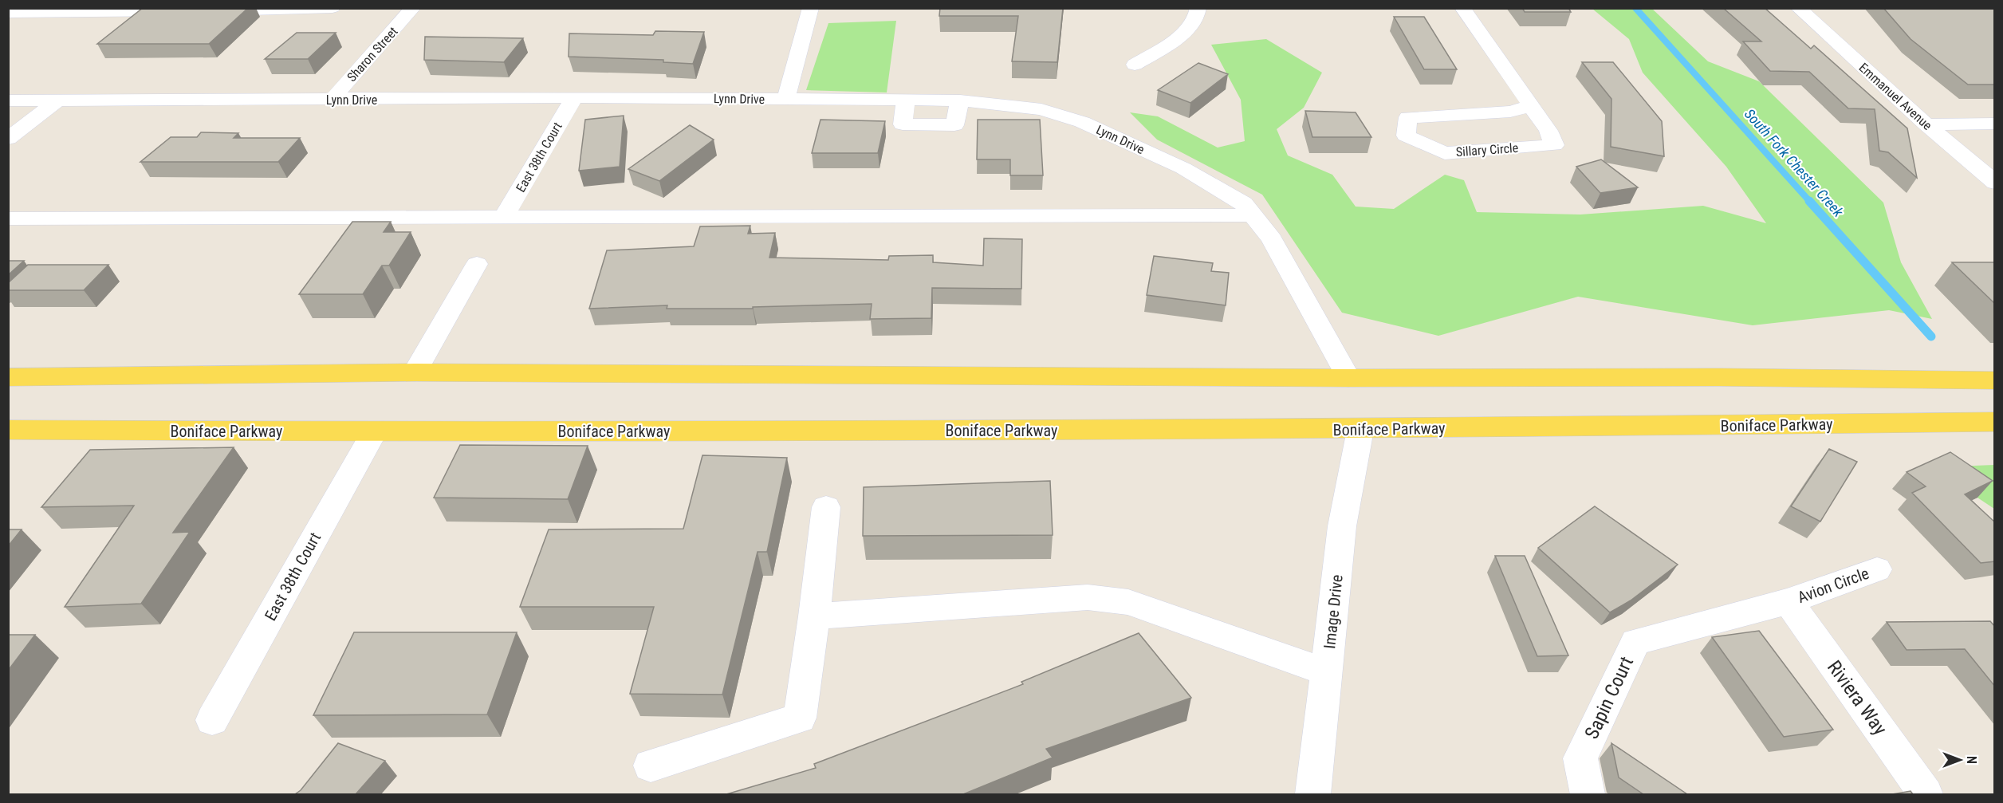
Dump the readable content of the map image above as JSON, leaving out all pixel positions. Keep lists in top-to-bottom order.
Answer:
{
  "streets": {
    "main road": ["Boniface Parkway"],
    "street": [
      "Sharon Street",
      "Emmanuel Avenue",
      "Lynn Drive",
      "Sillary Circle",
      "East 38th Court",
      "Avion Circle",
      "Image Drive",
      "Sapin Court",
      "Riviera Way"
    ]
  },
  "crossings": [
    ["Sharon Street", "Lynn Drive"],
    ["Lynn Drive", "East 38th Court"],
    ["East 38th Court", "Boniface Parkway"],
    ["Boniface Parkway", "Image Drive"],
    ["Avion Circle", "Sapin Court"],
    ["Avion Circle", "Riviera Way"],
    ["Sapin Court", "Riviera Way"]
  ],
  "water": ["South Fork Chester Creek"],
  "north": "right"
}
